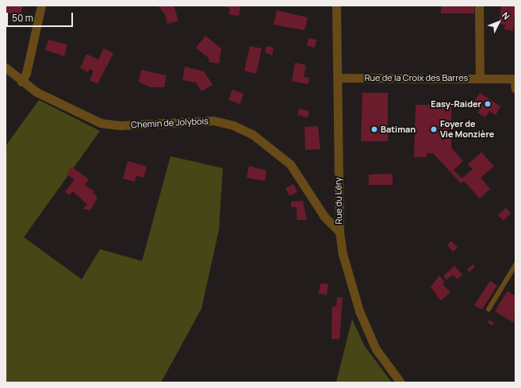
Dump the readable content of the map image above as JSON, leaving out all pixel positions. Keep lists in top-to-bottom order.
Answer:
{
  "streets": {
    "street": ["Rue de la Croix des Barres", "Chemin de Jolybois", "Rue du Léry"]
  },
  "crossings": [
    ["Rue de la Croix des Barres", "Rue du Léry"],
    ["Chemin de Jolybois", "Rue du Léry"]
  ],
  "places": ["Easy-Raider", "Batiman", "Foyer de Vie Monzière"],
  "scale_bar": "50 m",
  "north": "top right"
}
